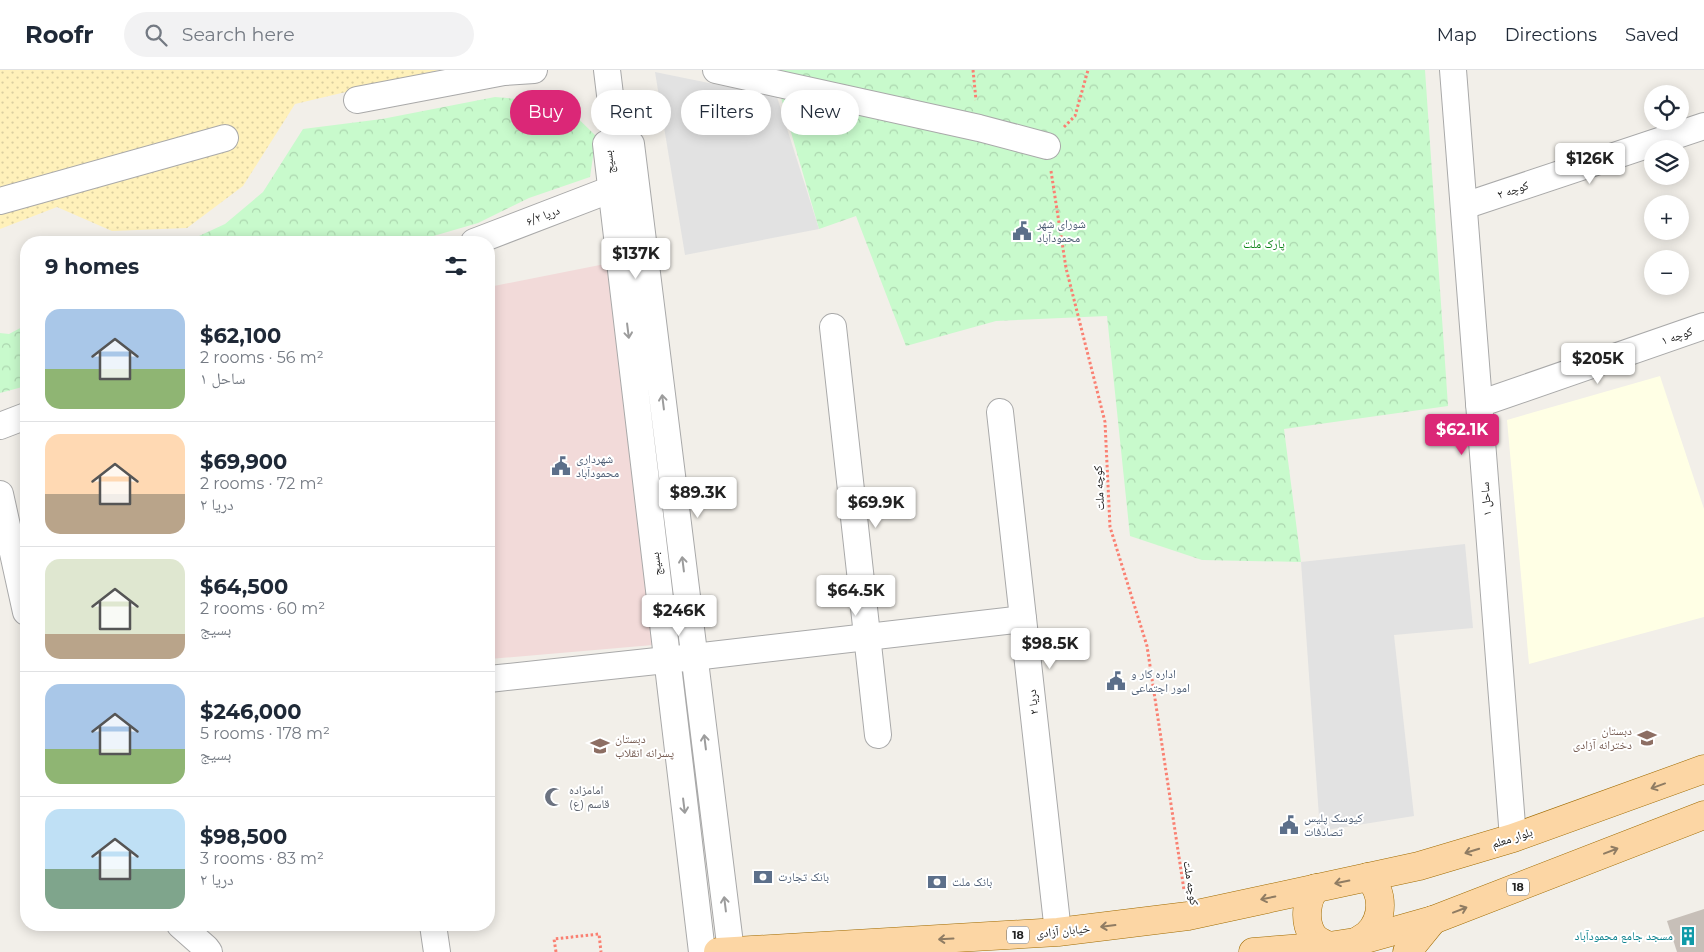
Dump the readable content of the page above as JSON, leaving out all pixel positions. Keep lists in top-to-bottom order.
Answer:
{
  "streets": {
    "main road": ["بلوار معلم", "18", "خیابان آزادی"],
    "street": [
      "بسیج",
      "کوچه ۲",
      "دریا ۶/۲",
      "کوچه ۱",
      "ساحل ۱",
      "دریا ۲"
    ],
    "path": ["کوچه ملت"]
  },
  "crossings": [
    ["بسیج", "دریا ۶/۲"],
    ["بسیج", "خیابان آزادی"],
    ["کوچه ۲", "ساحل ۱"],
    ["کوچه ۱", "ساحل ۱"],
    ["کوچه ملت", "خیابان آزادی"],
    ["ساحل ۱", "بلوار معلم"],
    ["دریا ۲", "خیابان آزادی"],
    ["بلوار معلم", "18"],
    ["بلوار معلم", "خیابان آزادی"],
    ["18", "خیابان آزادی"]
  ],
  "one_way": ["خیابان آزادی"],
  "parks": ["پارک ملت"],
  "places": {
    "public building": [
      "شورای شهر محمودآباد",
      "شهرداری محمودآباد",
      "اداره کار و امور اجتماعی",
      "کیوسک پلیس تصادفات"
    ],
    "school or university": ["دبستان دخترانه آزادی", "دبستان پسرانه انقلاب"],
    "mosque": ["امامزاده قاسم (ع)"],
    "bank": ["بانک تجارت", "بانک ملت"],
    "building": ["مسجد جامع محمودآباد"]
  },
  "page": {
    "header": "Roofr",
    "search": "Search here",
    "nav": ["Map", "Directions", "Saved"],
    "map_buttons": ["+", "−"],
    "chip": [
      "Buy",
      "Rent",
      "Filters",
      "New"
    ],
    "price": [
      "$126K",
      "$137K",
      "$205K",
      "$62.1K",
      "$89.3K",
      "$69.9K",
      "$64.5K",
      "$246K",
      "$98.5K"
    ],
    "heading": "9 homes",
    "list": [
      {
        "name": "$62,100",
        "note": "2 rooms · 56 m² · ساحل ۱"
      },
      {
        "name": "$69,900",
        "note": "2 rooms · 72 m² · دریا ۲"
      },
      {
        "name": "$64,500",
        "note": "2 rooms · 60 m² · بسیج"
      },
      {
        "name": "$246,000",
        "note": "5 rooms · 178 m² · بسیج"
      },
      {
        "name": "$98,500",
        "note": "3 rooms · 83 m² · دریا ۲"
      }
    ]
  }
}
